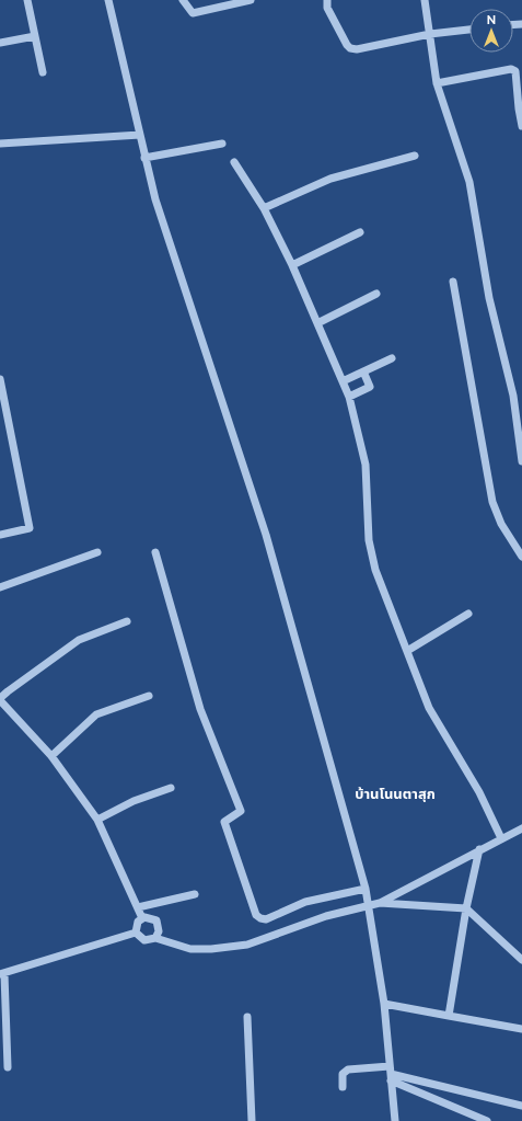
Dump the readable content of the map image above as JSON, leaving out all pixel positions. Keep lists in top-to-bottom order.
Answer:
{
  "districts": ["บ้านโนนตาสุก"],
  "north": "top"
}
